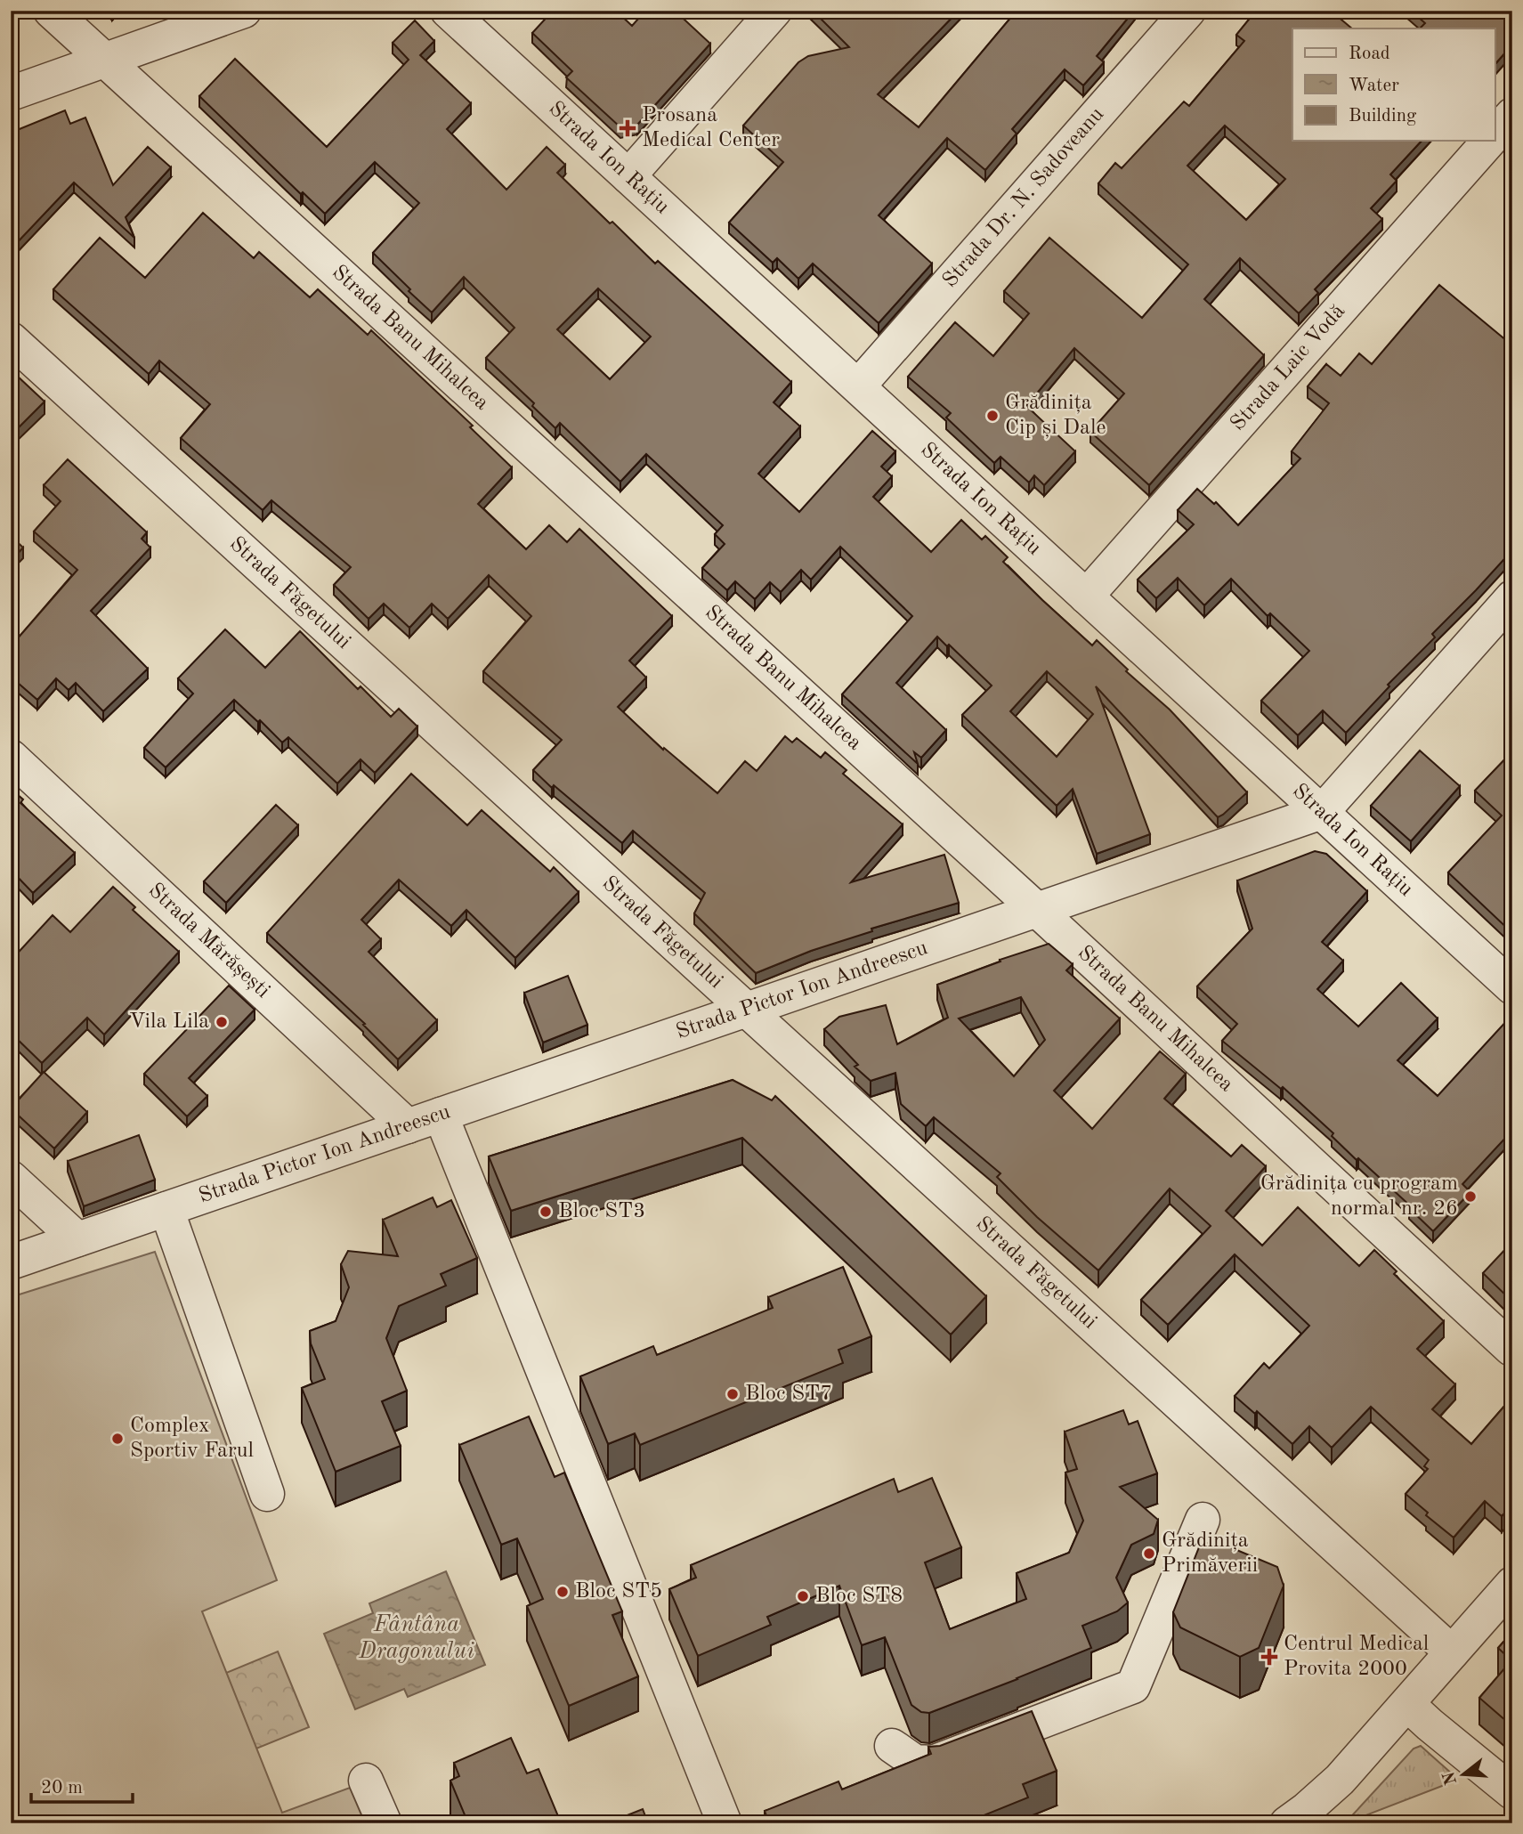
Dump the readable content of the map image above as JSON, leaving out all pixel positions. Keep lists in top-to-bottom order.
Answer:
{
  "streets": {
    "street": [
      "Strada Ion Rațiu",
      "Strada Dr. N. Sadoveanu",
      "Strada Banu Mihalcea",
      "Strada Laic Vodă",
      "Strada Făgetului",
      "Strada Mărășești",
      "Strada Pictor Ion Andreescu"
    ]
  },
  "crossings": [
    ["Strada Ion Rațiu", "Strada Dr. N. Sadoveanu"],
    ["Strada Ion Rațiu", "Strada Laic Vodă"],
    ["Strada Ion Rațiu", "Strada Pictor Ion Andreescu"],
    ["Strada Banu Mihalcea", "Strada Pictor Ion Andreescu"],
    ["Strada Făgetului", "Strada Pictor Ion Andreescu"],
    ["Strada Mărășești", "Strada Pictor Ion Andreescu"]
  ],
  "water": ["Fântâna Dragonului"],
  "places": {
    "health": ["Prosana Medical Center", "Centrul Medical Provita 2000"],
    "other": [
      "Grădinița Cip și Dale",
      "Vila Lila",
      "Grădinița cu program normal nr. 26",
      "Bloc ST3",
      "Bloc ST7",
      "Complex Sportiv Farul",
      "Grădinița Primăverii",
      "Bloc ST5",
      "Bloc ST8"
    ]
  },
  "legend": ["Road", "Water", "Building"],
  "scale_bar": "20 m",
  "north": "left"
}
